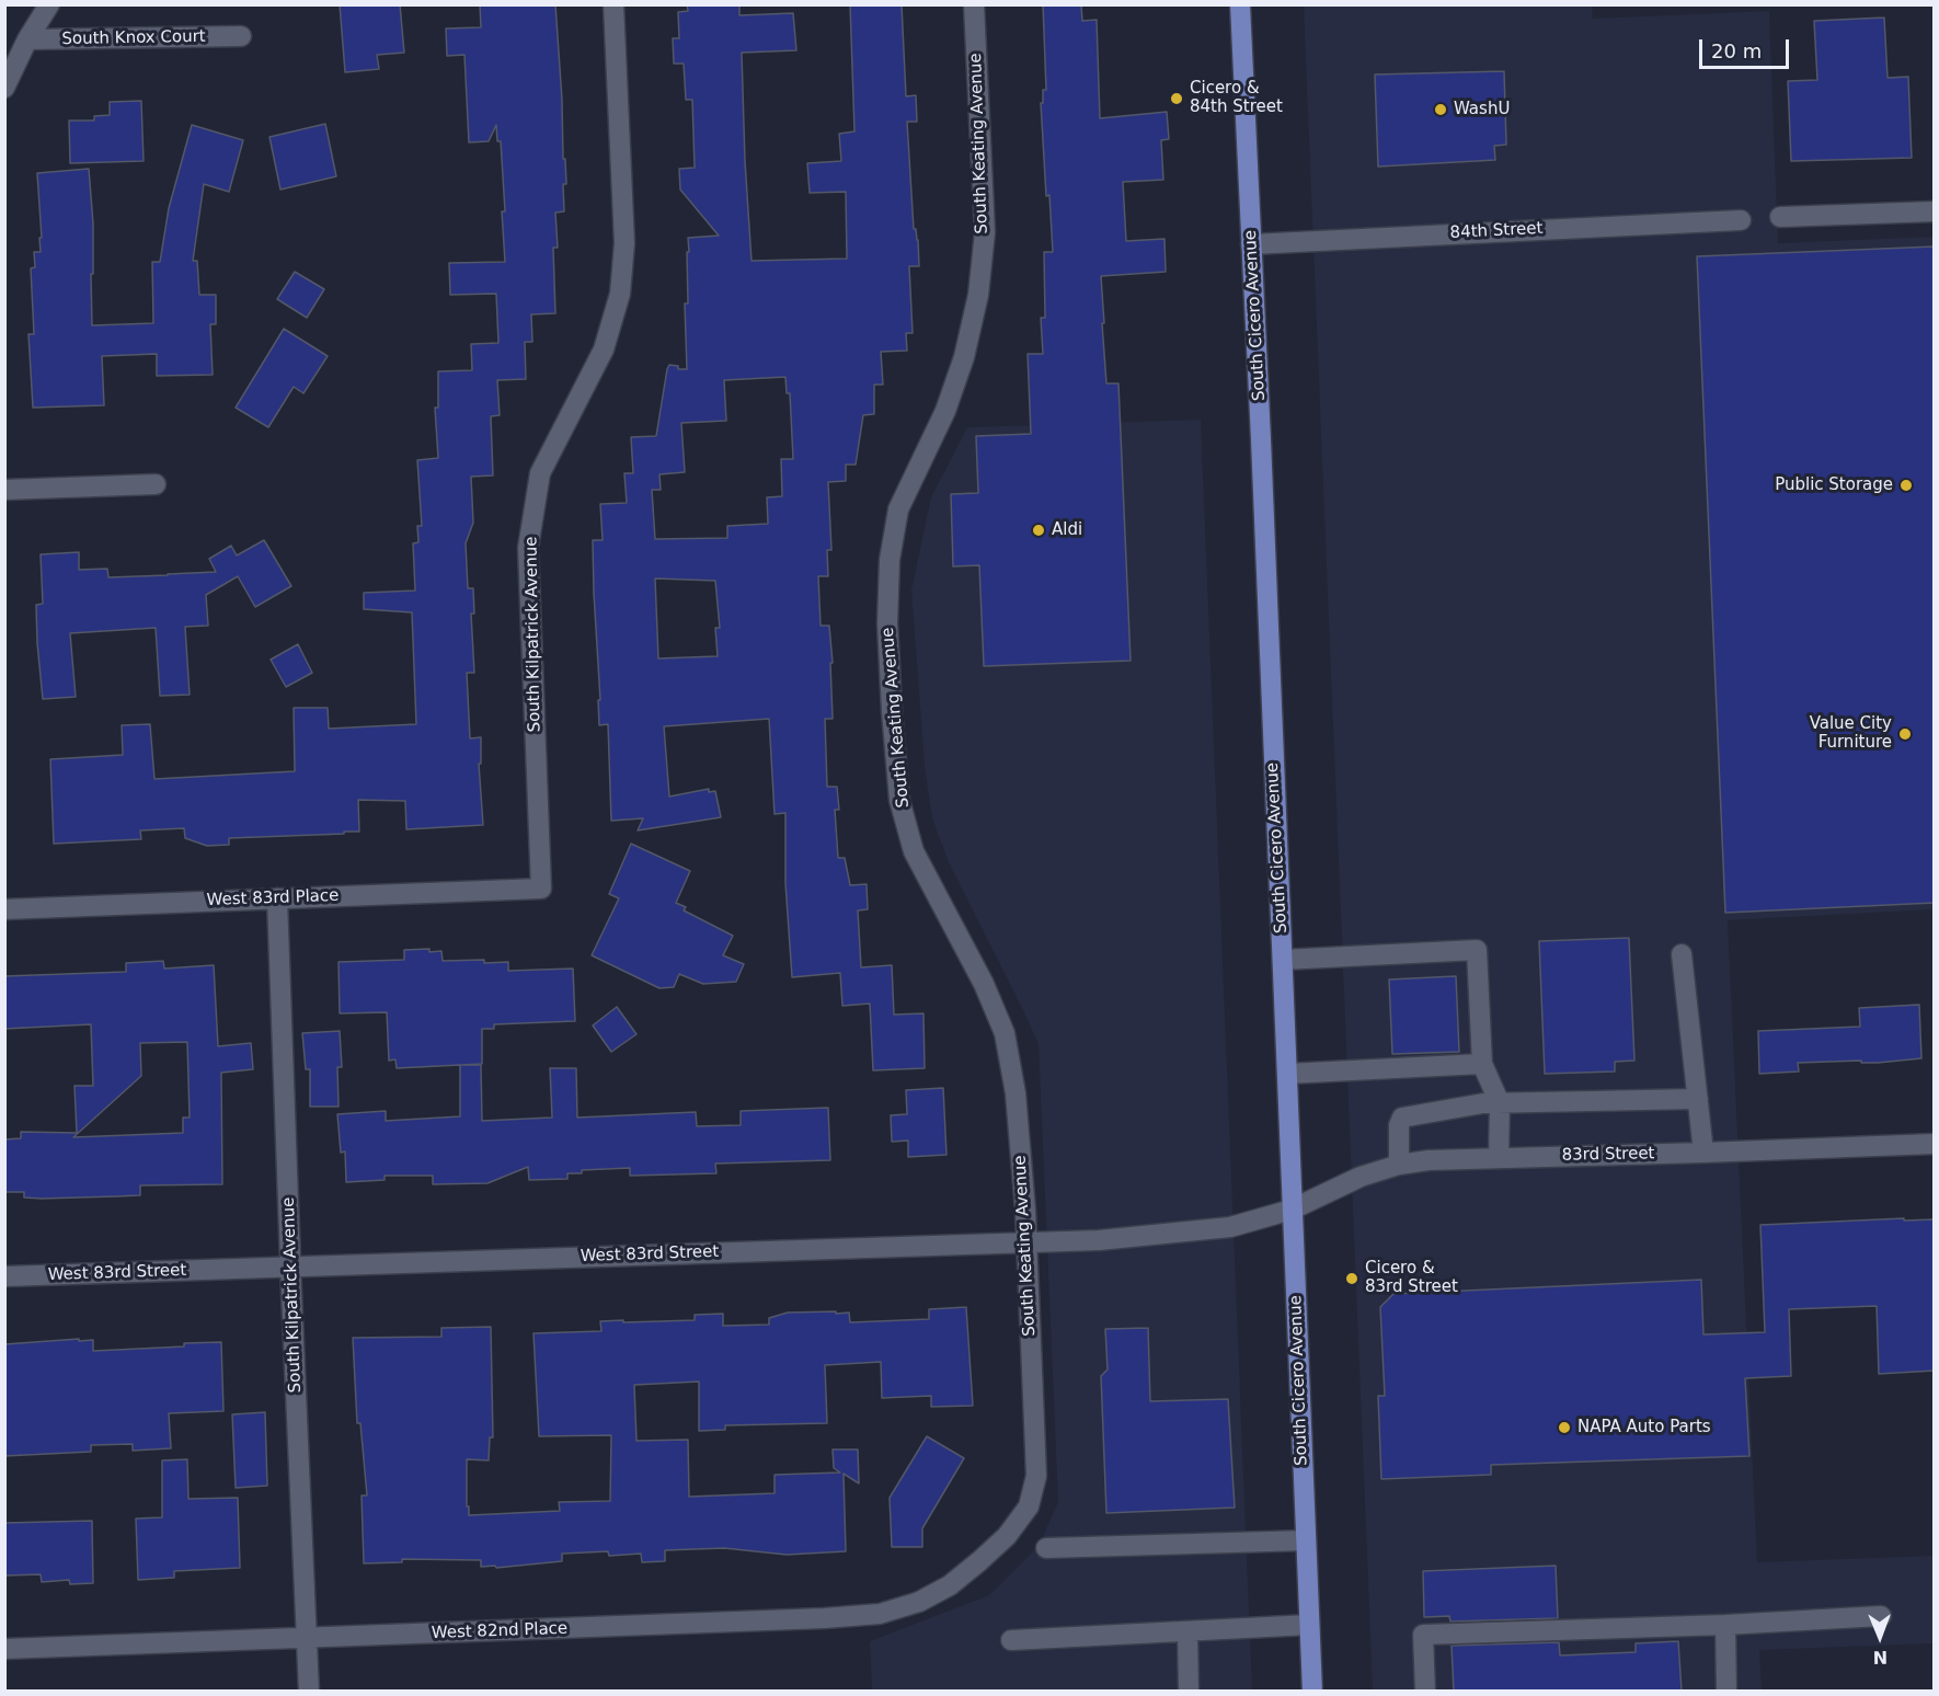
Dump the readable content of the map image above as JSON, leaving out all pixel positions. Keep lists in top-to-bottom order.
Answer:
{
  "streets": {
    "main road": ["South Cicero Avenue"],
    "street": [
      "South Knox Court",
      "South Keating Avenue",
      "84th Street",
      "South Kilpatrick Avenue",
      "West 83rd Place",
      "83rd Street",
      "West 83rd Street",
      "West 82nd Place"
    ]
  },
  "crossings": [
    ["South Keating Avenue", "West 83rd Street"],
    ["South Keating Avenue", "West 82nd Place"],
    ["84th Street", "South Cicero Avenue"],
    ["South Cicero Avenue", "83rd Street"],
    ["South Cicero Avenue", "West 83rd Street"],
    ["South Kilpatrick Avenue", "West 83rd Place"],
    ["South Kilpatrick Avenue", "West 83rd Street"],
    ["South Kilpatrick Avenue", "West 82nd Place"],
    ["83rd Street", "West 83rd Street"]
  ],
  "places": [
    "Cicero & 84th Street",
    "WashU",
    "Public Storage",
    "Aldi",
    "Value City Furniture",
    "Cicero & 83rd Street",
    "NAPA Auto Parts"
  ],
  "scale_bar": "20 m",
  "north": "bottom"
}
